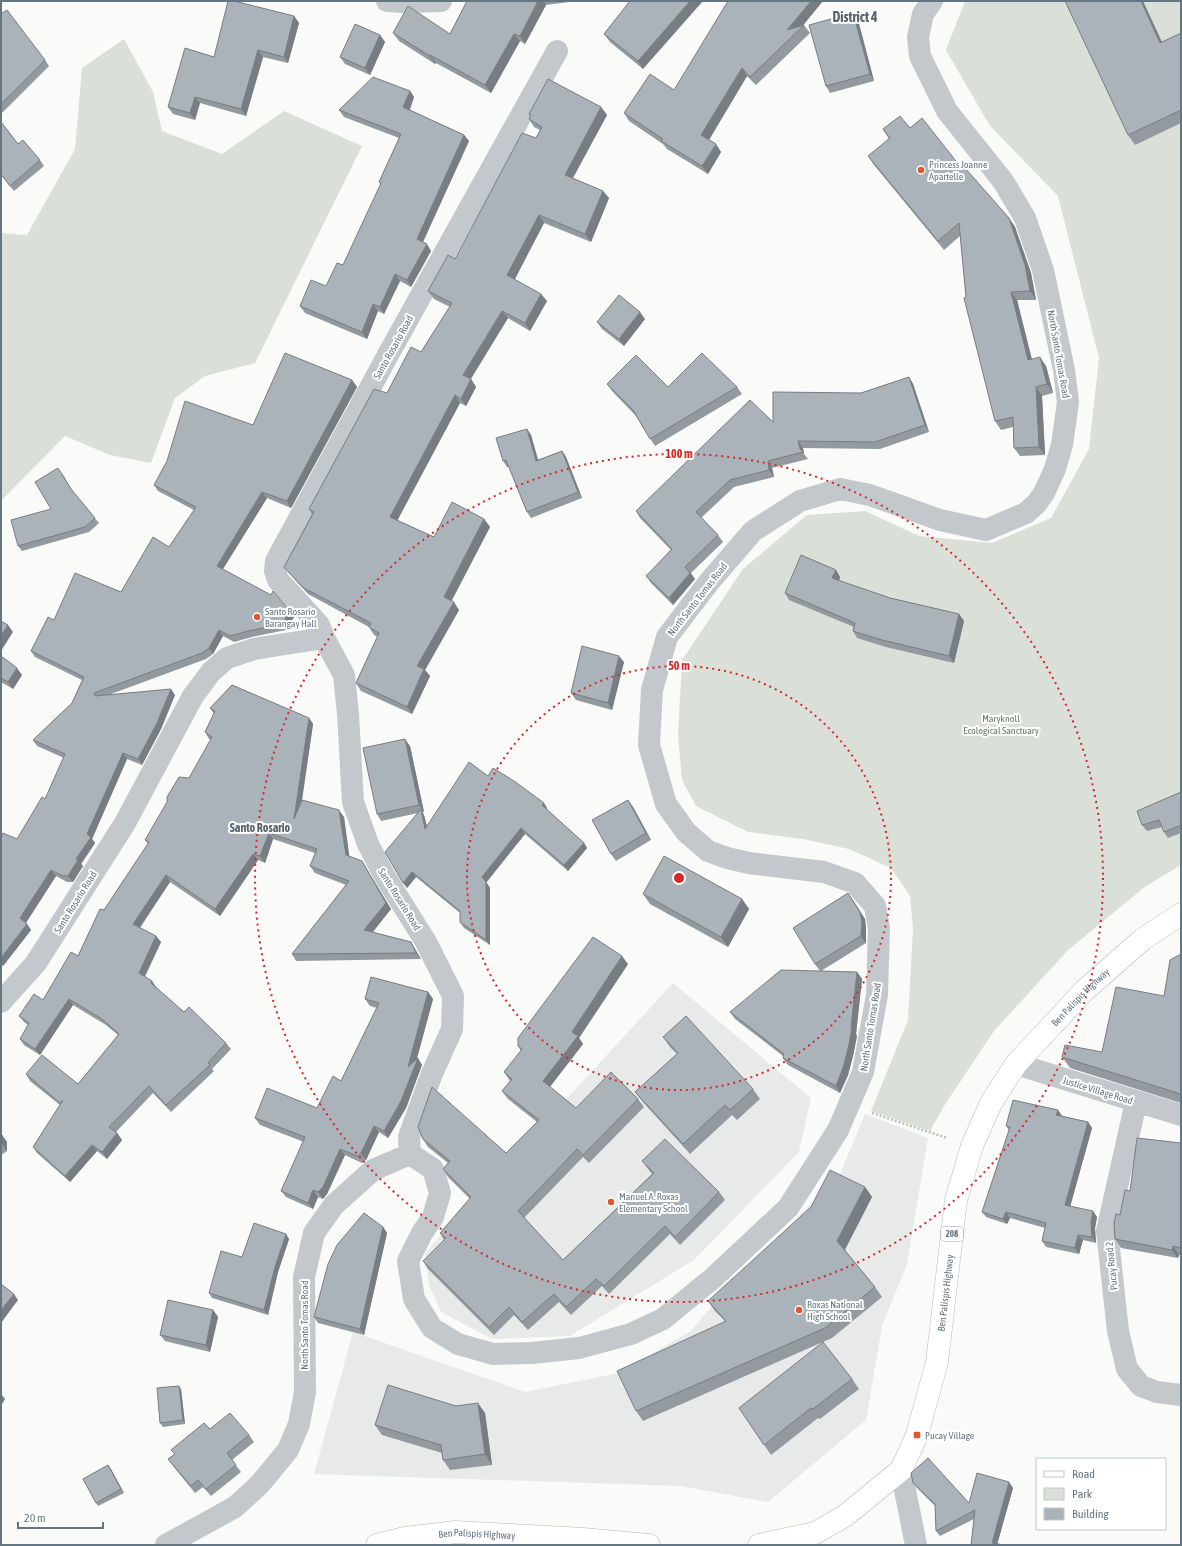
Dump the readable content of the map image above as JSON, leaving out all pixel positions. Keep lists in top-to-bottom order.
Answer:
{
  "streets": {
    "main road": ["Ben Palispis Highway", "208"],
    "street": [
      "Santo Rosario Road",
      "North Santo Tomas Road",
      "Justice Village Road",
      "Pucay Road 2"
    ]
  },
  "crossings": [
    ["Santo Rosario Road", "North Santo Tomas Road"],
    ["Ben Palispis Highway", "Justice Village Road"],
    ["Justice Village Road", "Pucay Road 2"]
  ],
  "districts": ["District 4", "Santo Rosario"],
  "parks": ["Maryknoll Ecological Sanctuary"],
  "places": {
    "other": [
      "Princess Joanne Apartelle",
      "Santo Rosario Barangay Hall",
      "Manuel A. Roxas Elementary School",
      "Roxas National High School"
    ],
    "transit": ["Pucay Village"]
  },
  "legend": ["Road", "Park", "Building"],
  "scale_bar": "20 m",
  "rings": ["100 m", "50 m"]
}
